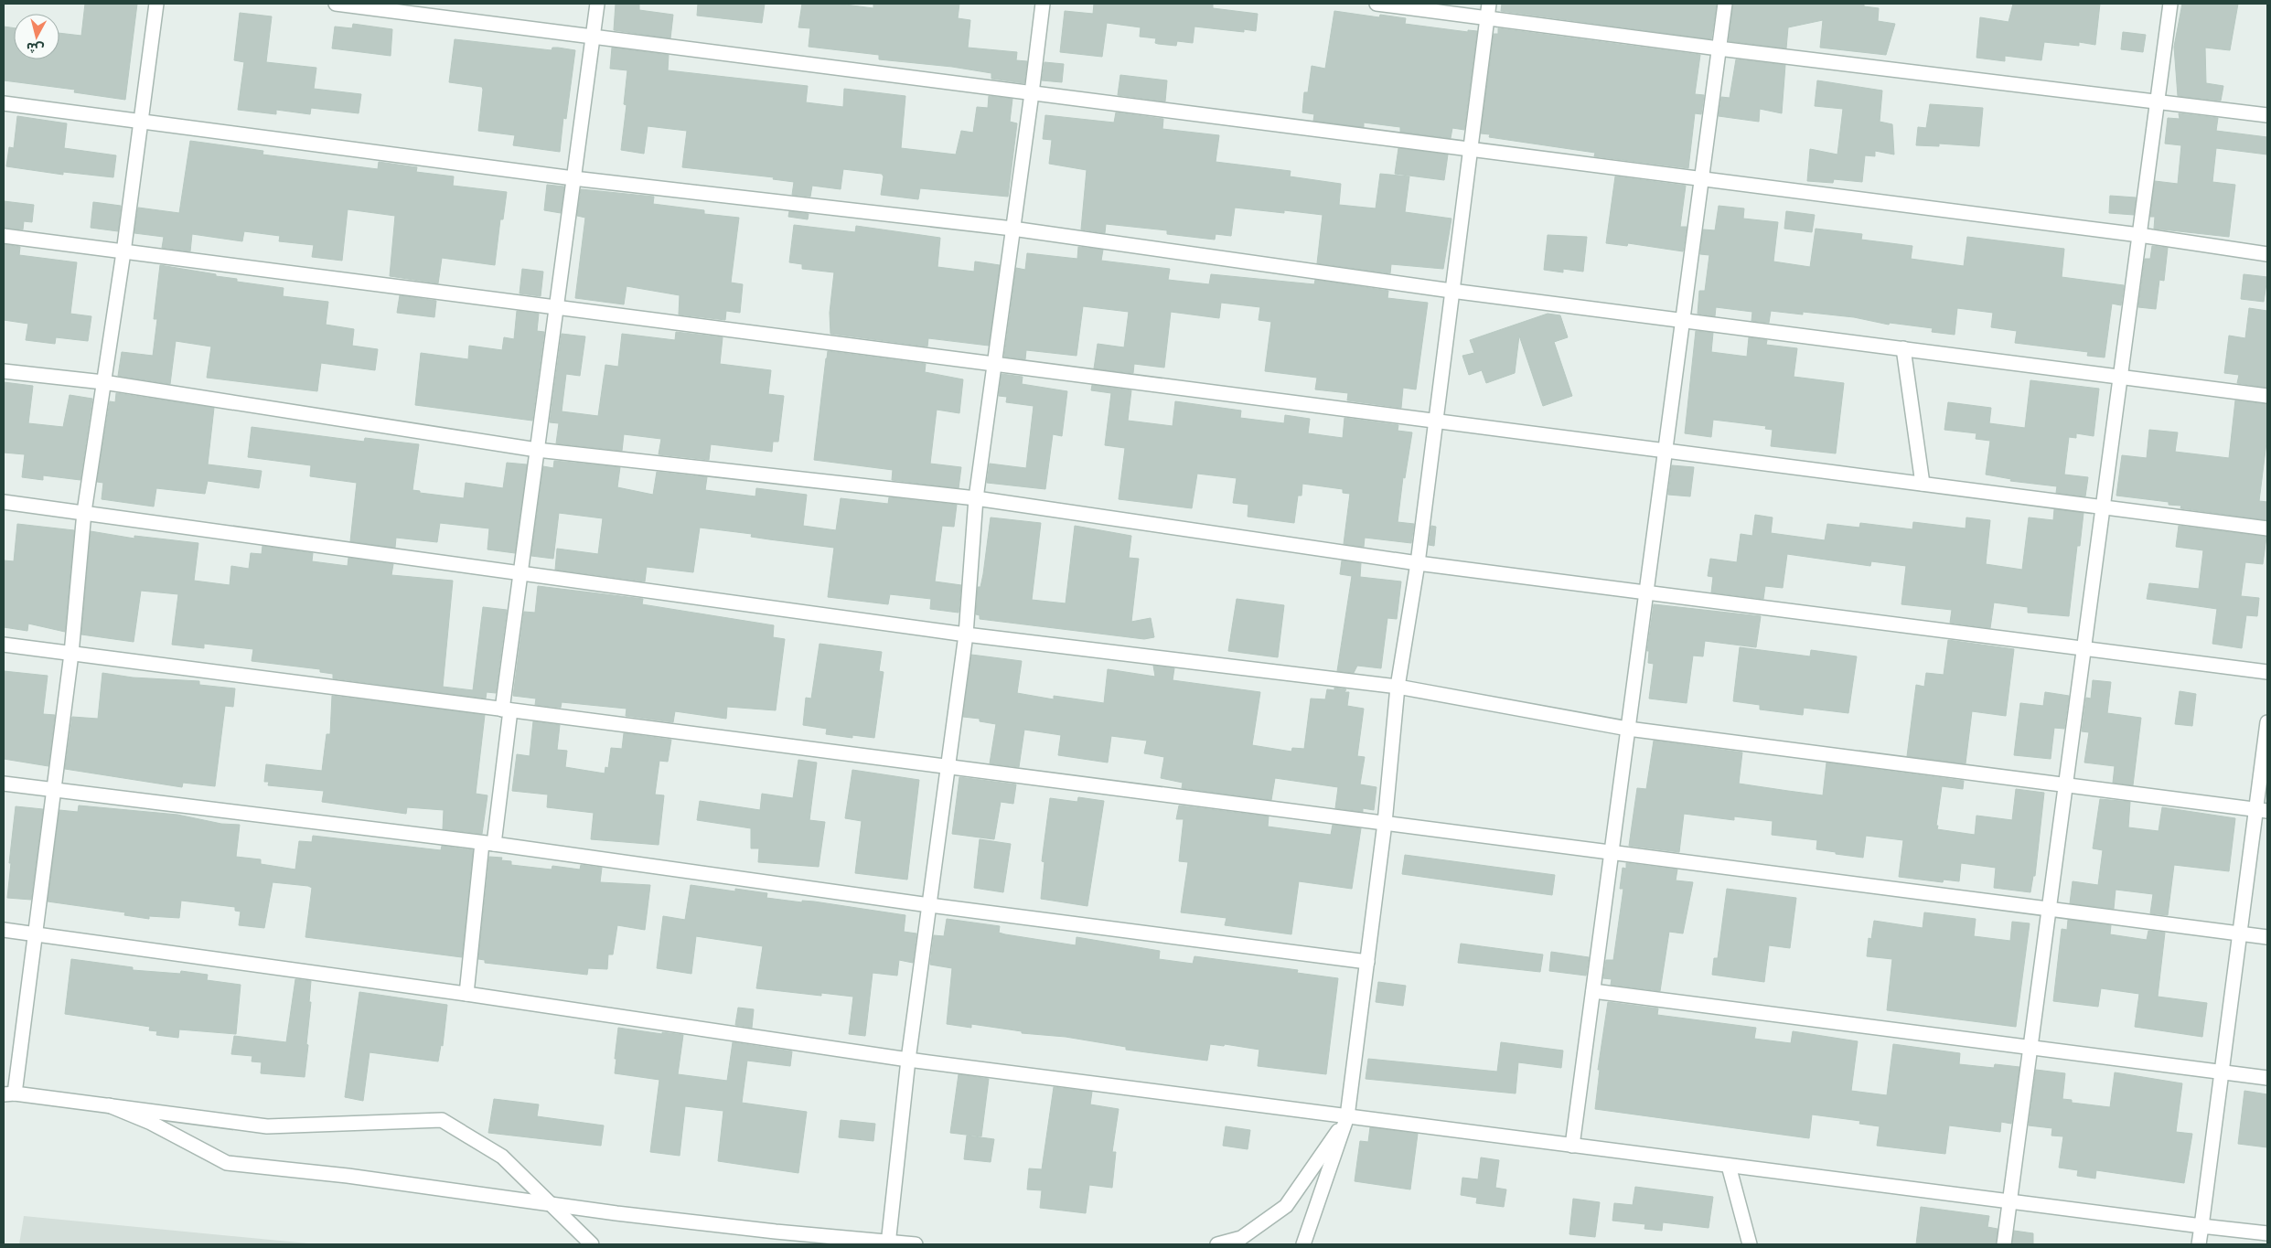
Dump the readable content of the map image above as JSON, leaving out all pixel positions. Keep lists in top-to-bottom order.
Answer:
{
  "north": "bottom"
}
